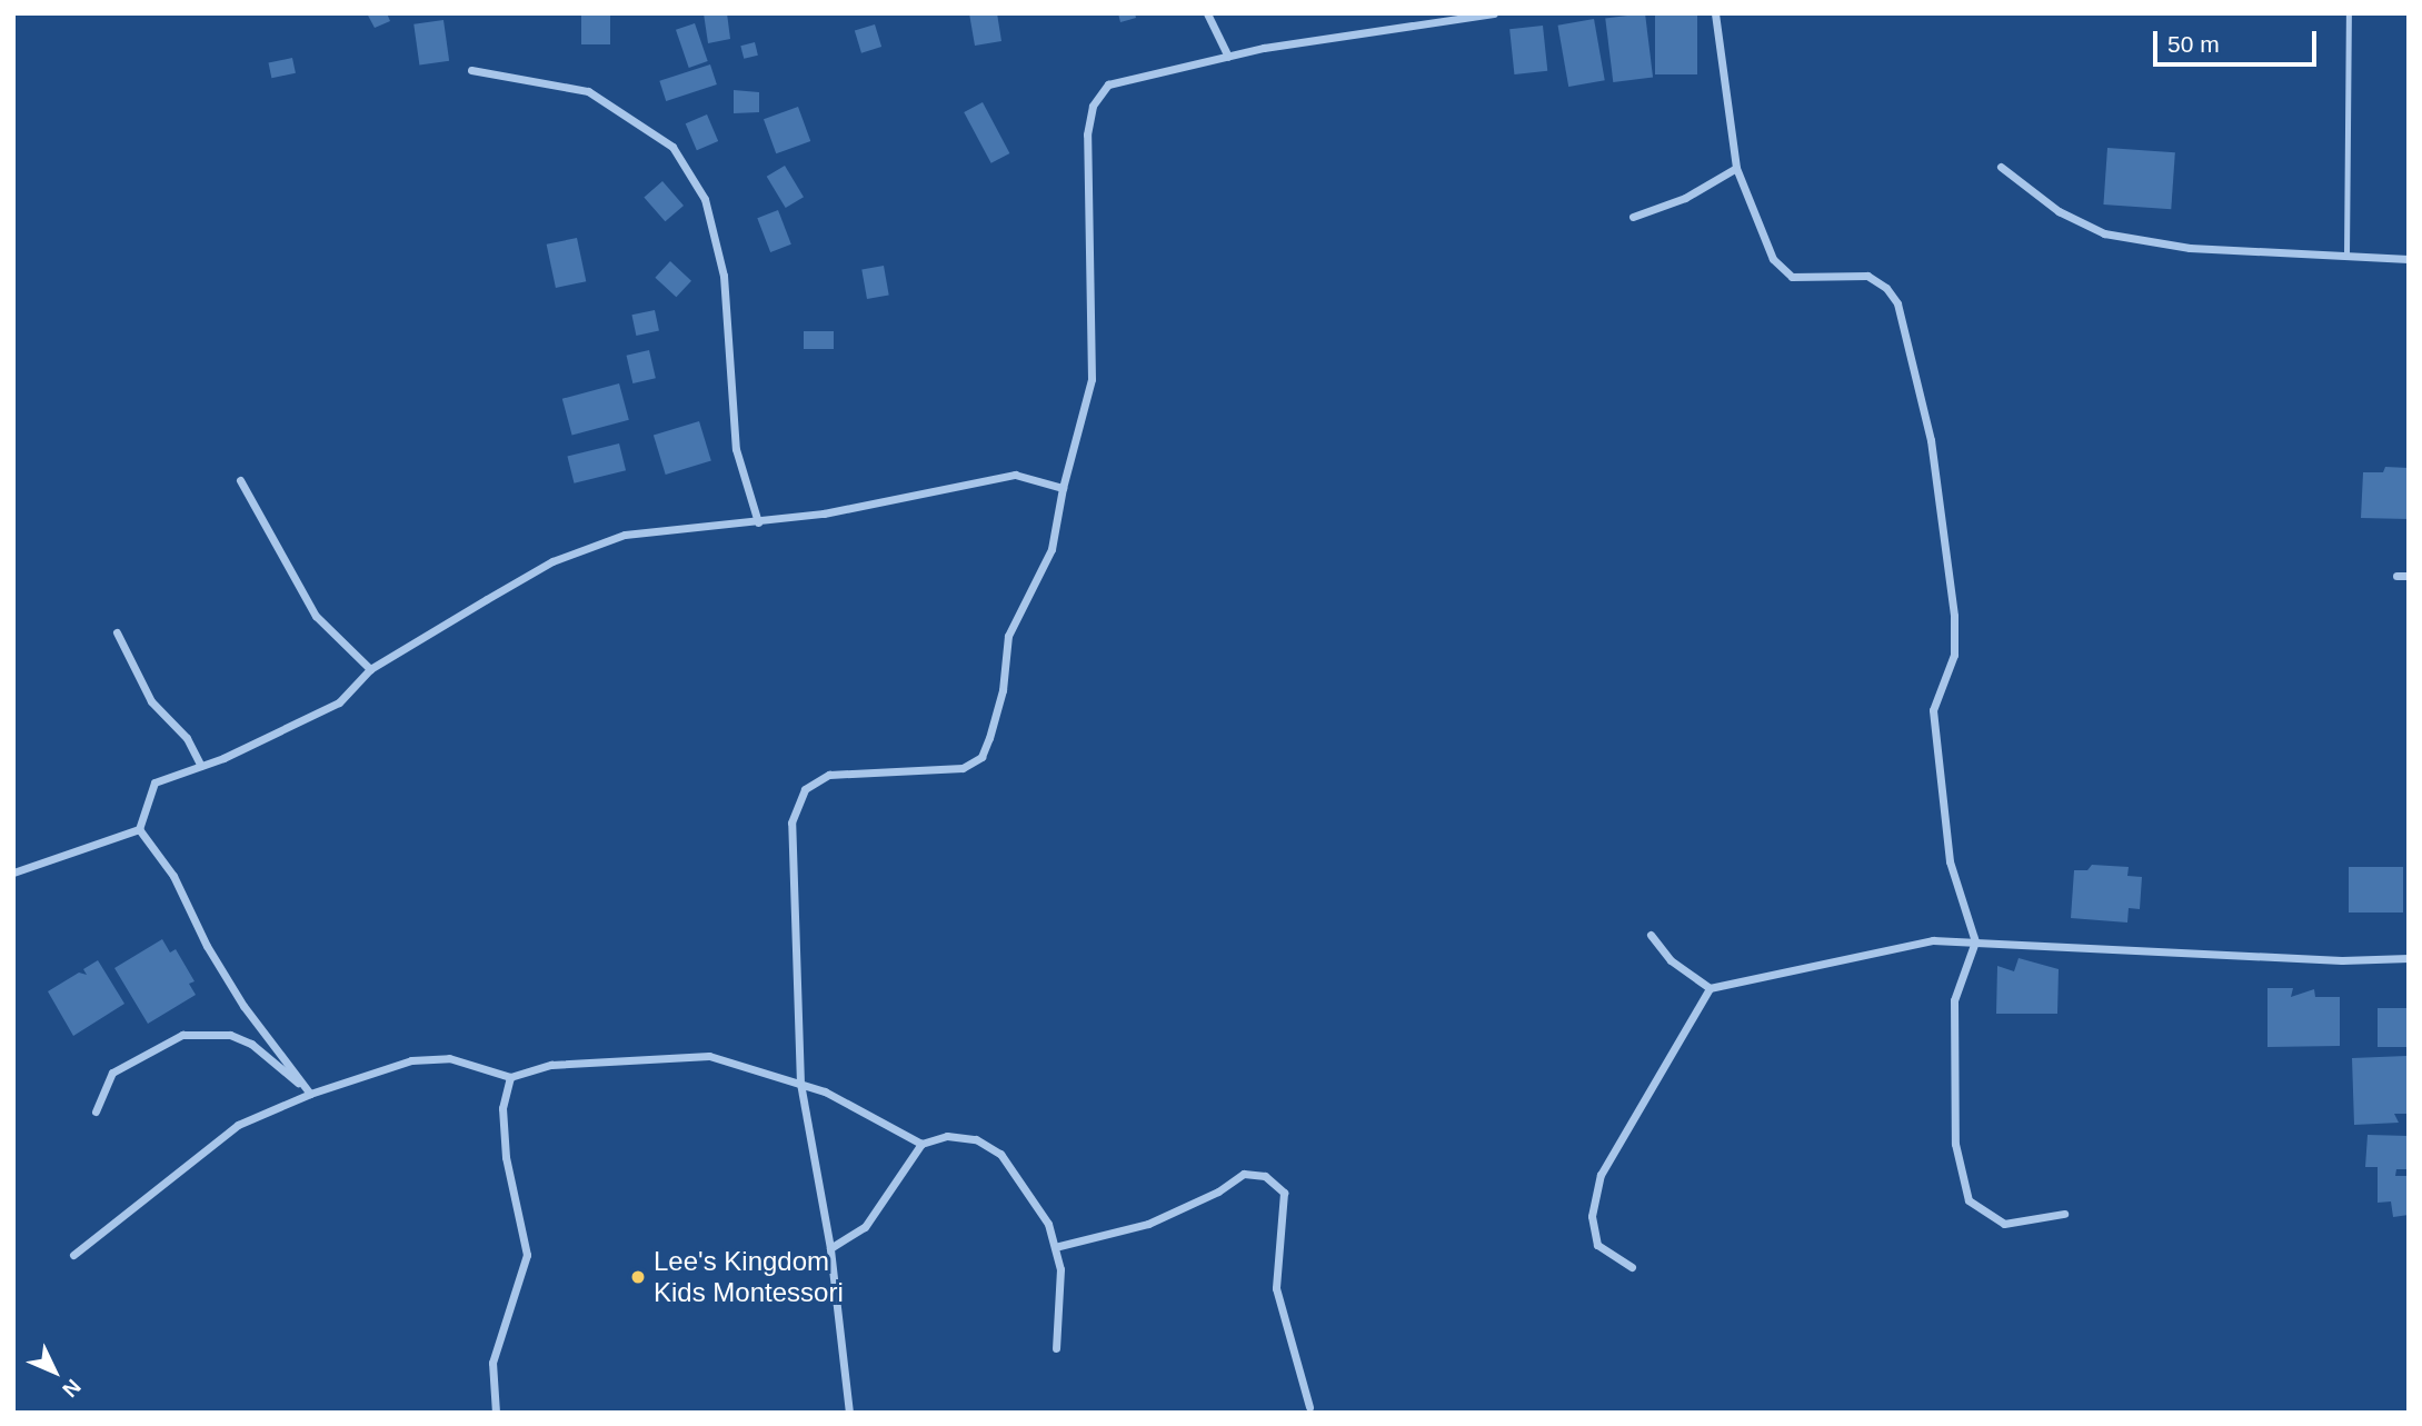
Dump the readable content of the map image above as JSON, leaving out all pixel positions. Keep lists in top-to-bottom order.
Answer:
{
  "places": ["Lee's Kingdom Kids Montessori"],
  "scale_bar": "50 m",
  "north": "bottom right"
}
